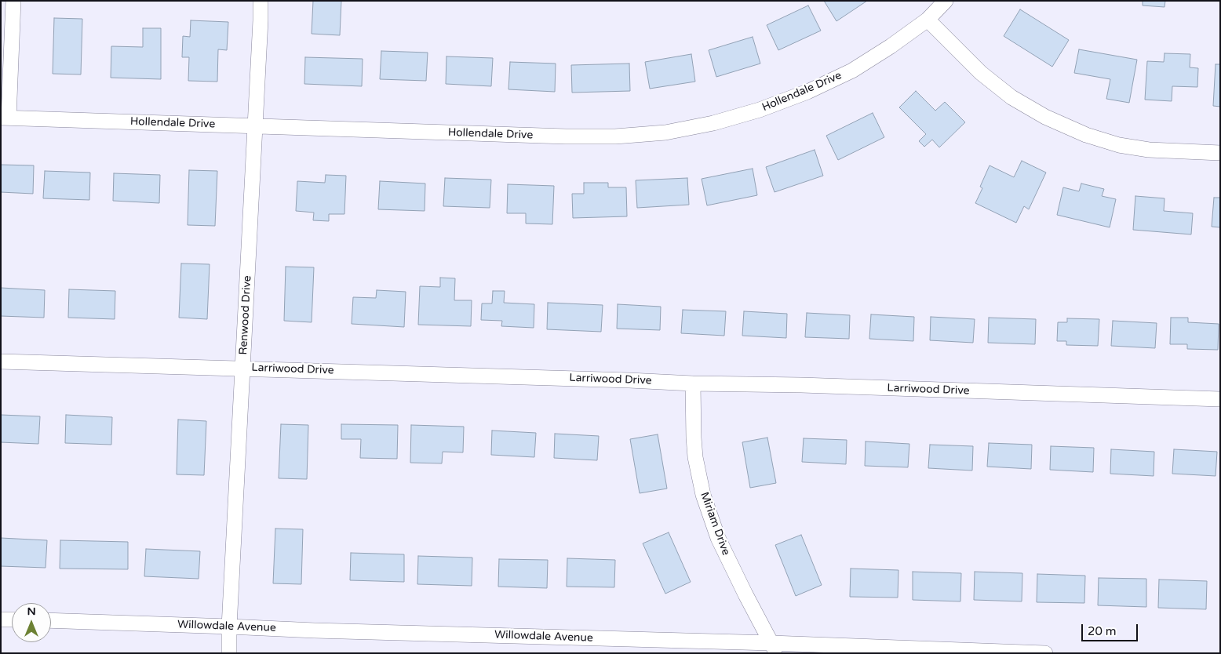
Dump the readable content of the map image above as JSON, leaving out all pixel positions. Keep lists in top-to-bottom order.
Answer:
{
  "streets": {
    "street": [
      "Hollendale Drive",
      "Renwood Drive",
      "Larriwood Drive",
      "Miriam Drive",
      "Willowdale Avenue"
    ]
  },
  "crossings": [
    ["Hollendale Drive", "Renwood Drive"],
    ["Renwood Drive", "Larriwood Drive"],
    ["Renwood Drive", "Willowdale Avenue"],
    ["Larriwood Drive", "Miriam Drive"],
    ["Miriam Drive", "Willowdale Avenue"]
  ],
  "scale_bar": "20 m",
  "north": "top"
}
